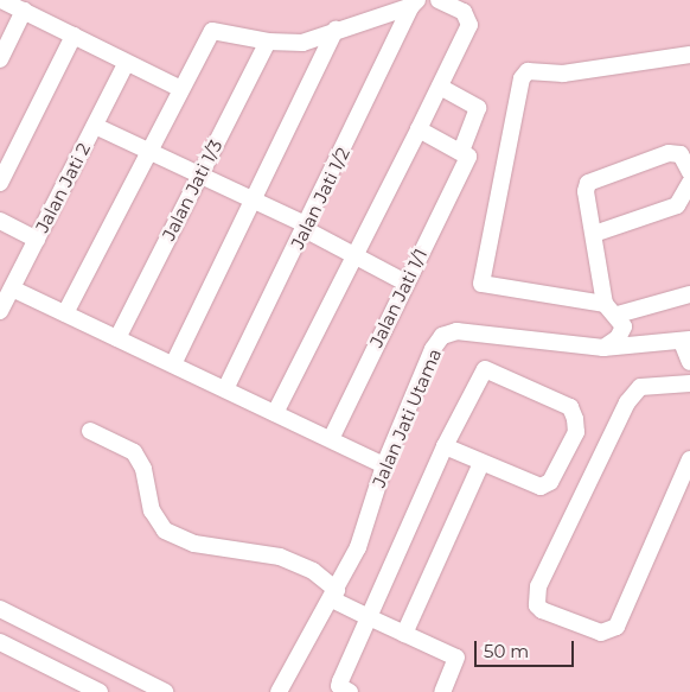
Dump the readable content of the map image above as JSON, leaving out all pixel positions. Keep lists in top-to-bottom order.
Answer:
{
  "streets": {
    "street": [
      "Jalan Jati 2",
      "Jalan Jati 1/3",
      "Jalan Jati 1/2",
      "Jalan Jati 1/1",
      "Jalan Jati Utama"
    ]
  },
  "scale_bar": "50 m"
}
